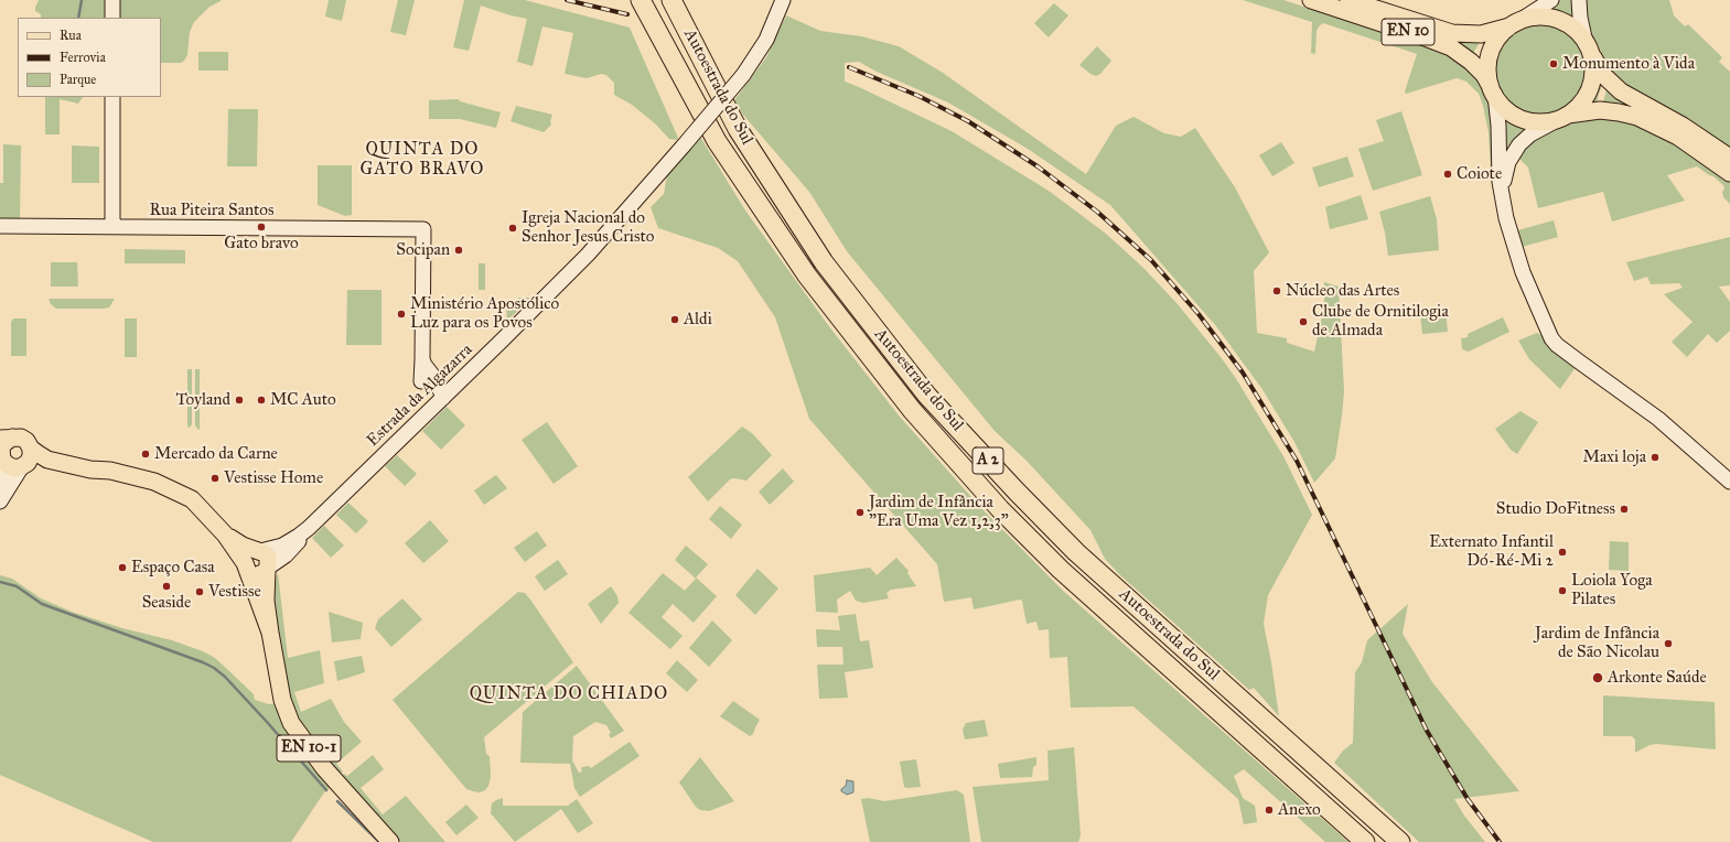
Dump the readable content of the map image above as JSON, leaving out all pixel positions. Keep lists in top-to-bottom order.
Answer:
{
  "streets": {
    "highway": ["Autoestrada do Sul", "A 2"],
    "main road": [
      "EN 10",
      "Rua Piteira Santos",
      "Estrada da Algazarra",
      "EN 10-1"
    ]
  },
  "crossings": [
    ["Estrada da Algazarra", "EN 10-1"]
  ],
  "districts": ["QUINTA DO GATO BRAVO", "QUINTA DO CHIADO"],
  "places": [
    "Monumento à Vida",
    "Coiote",
    "Gato bravo",
    "Igreja Nacional do Senhor Jesus Cristo",
    "Socipan",
    "Núcleo das Artes",
    "Ministério Apostólico Luz para os Povos",
    "Aldi",
    "Clube de Ornitilogia de Almada",
    "Toyland",
    "MC Auto",
    "Mercado da Carne",
    "Maxi loja",
    "Vestisse Home",
    "Studio DoFitness",
    "Jardim de Infância \"Era Uma Vez 1,2,3\"",
    "Externato Infantil Dó-Ré-Mi 2",
    "Espaço Casa",
    "Seaside",
    "Loiola Yoga Pilates",
    "Vestisse",
    "Jardim de Infância de São Nicolau",
    "Arkonte Saúde",
    "Anexo"
  ],
  "legend": ["Rua", "Ferrovia", "Parque"]
}
